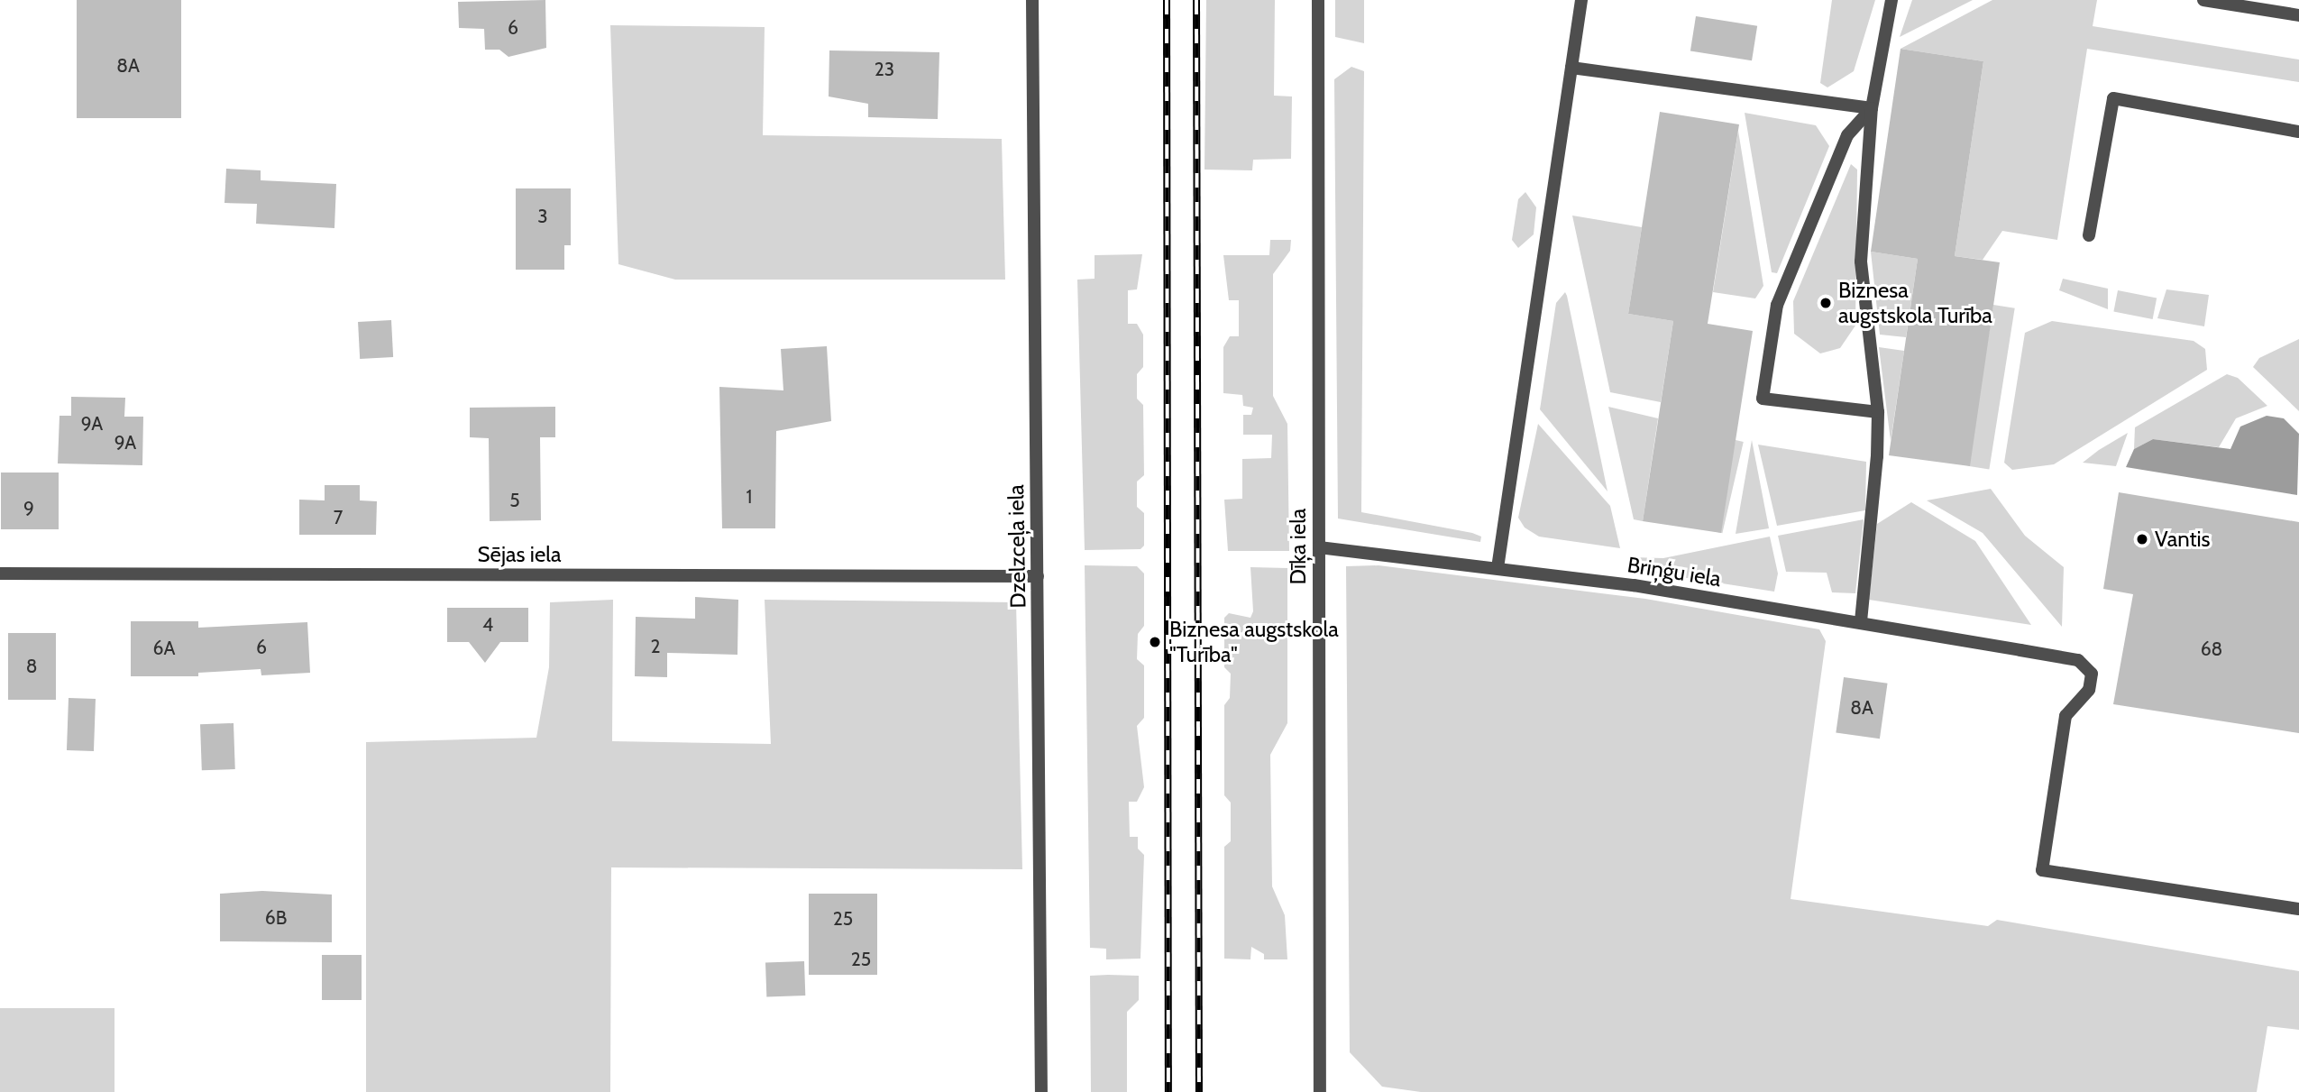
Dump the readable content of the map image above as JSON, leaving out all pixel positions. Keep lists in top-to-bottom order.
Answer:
{
  "streets": {
    "street": [
      "Dzelzceļa iela",
      "Dīķa iela",
      "Sējas iela",
      "Briņģu iela"
    ]
  },
  "crossings": [
    ["Dzelzceļa iela", "Sējas iela"],
    ["Dīķa iela", "Briņģu iela"]
  ],
  "places": ["Biznesa augstskola Turība", "Vantis", "Biznesa augstskola \"Turība\""],
  "house_numbers": [
    "6",
    "8A",
    "23",
    "3",
    "9A",
    "9A",
    "1",
    "5",
    "9",
    "7",
    "4",
    "2",
    "6",
    "6A",
    "68",
    "8",
    "8A",
    "6B",
    "25",
    "25"
  ]
}
